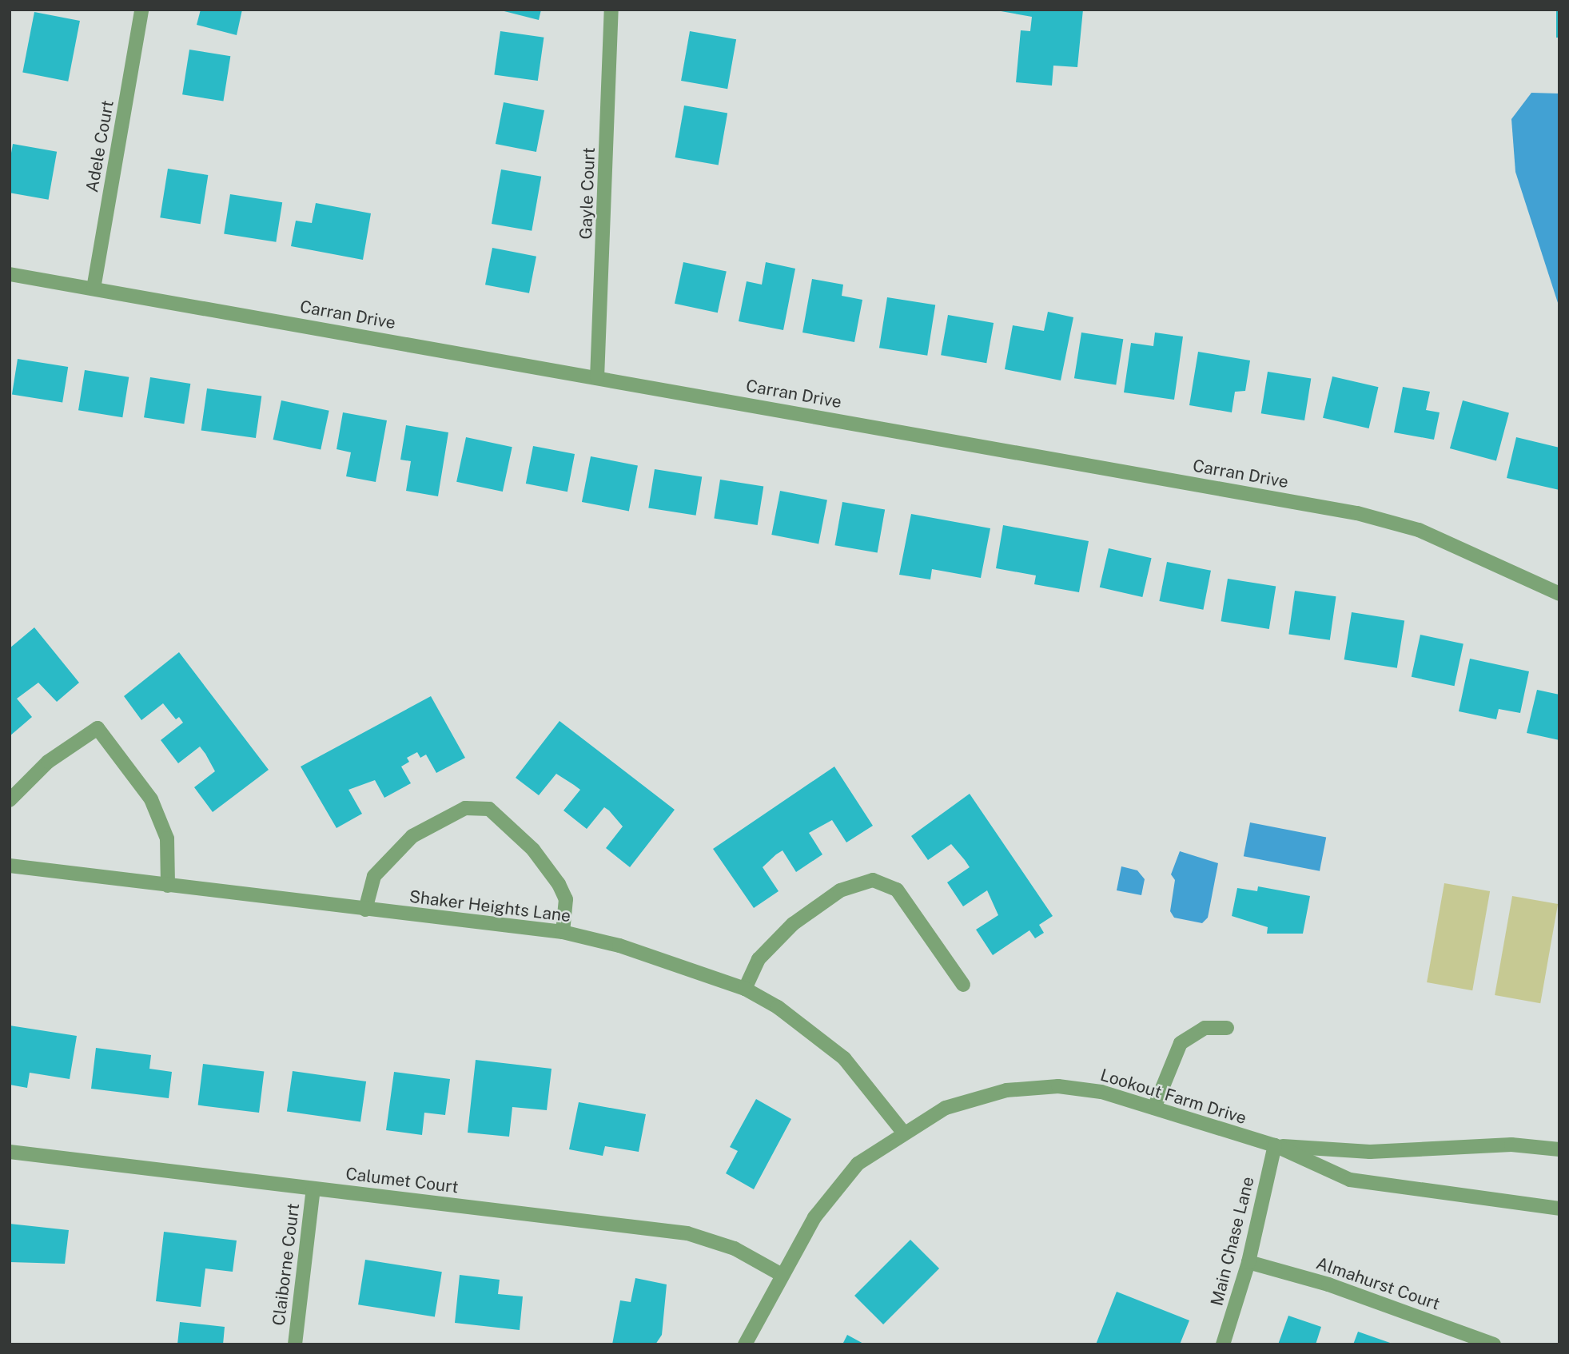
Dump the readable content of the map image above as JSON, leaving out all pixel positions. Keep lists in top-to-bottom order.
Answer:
{
  "streets": {
    "street": [
      "Adele Court",
      "Gayle Court",
      "Carran Drive",
      "Shaker Heights Lane",
      "Lookout Farm Drive",
      "Calumet Court",
      "Main Chase Lane",
      "Claiborne Court",
      "Almahurst Court"
    ]
  },
  "crossings": [
    ["Adele Court", "Carran Drive"],
    ["Gayle Court", "Carran Drive"],
    ["Shaker Heights Lane", "Lookout Farm Drive"],
    ["Lookout Farm Drive", "Calumet Court"],
    ["Lookout Farm Drive", "Main Chase Lane"],
    ["Calumet Court", "Claiborne Court"],
    ["Main Chase Lane", "Almahurst Court"]
  ]
}
